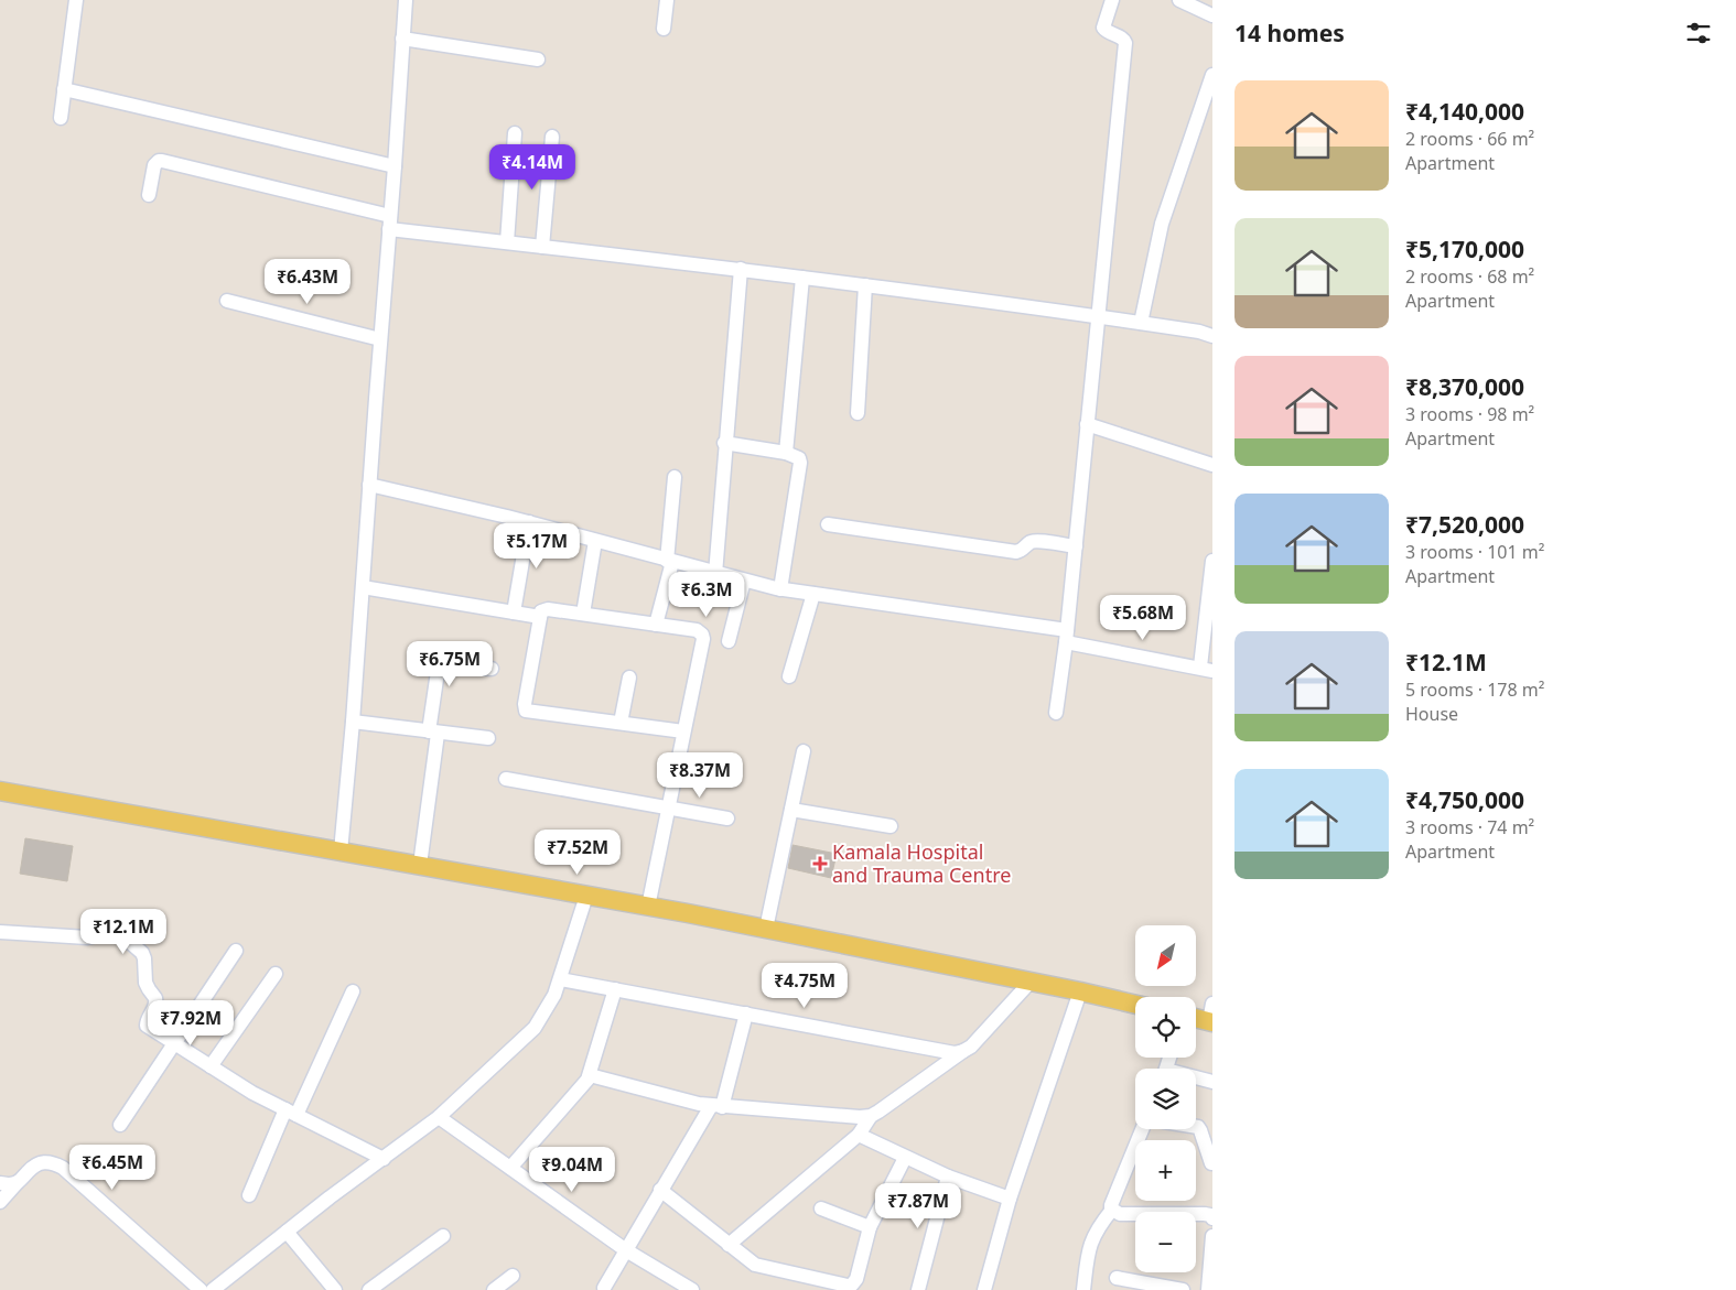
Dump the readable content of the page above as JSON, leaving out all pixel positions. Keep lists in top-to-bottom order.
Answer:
{
  "places": {
    "health": ["Kamala Hospital and Trauma Centre"]
  },
  "north": "bottom left",
  "page": {
    "heading": "14 homes",
    "list": [
      {
        "name": "₹4,140,000",
        "note": "2 rooms · 66 m² · Apartment"
      },
      {
        "name": "₹5,170,000",
        "note": "2 rooms · 68 m² · Apartment"
      },
      {
        "name": "₹8,370,000",
        "note": "3 rooms · 98 m² · Apartment"
      },
      {
        "name": "₹7,520,000",
        "note": "3 rooms · 101 m² · Apartment"
      },
      {
        "name": "₹12.1M",
        "note": "5 rooms · 178 m² · House"
      },
      {
        "name": "₹4,750,000",
        "note": "3 rooms · 74 m² · Apartment"
      }
    ],
    "price": [
      "₹4.14M",
      "₹6.43M",
      "₹5.17M",
      "₹6.3M",
      "₹5.68M",
      "₹6.75M",
      "₹8.37M",
      "₹7.52M",
      "₹12.1M",
      "₹4.75M",
      "₹7.92M",
      "₹6.45M",
      "₹9.04M",
      "₹7.87M"
    ],
    "map_buttons": ["+", "−"]
  }
}
